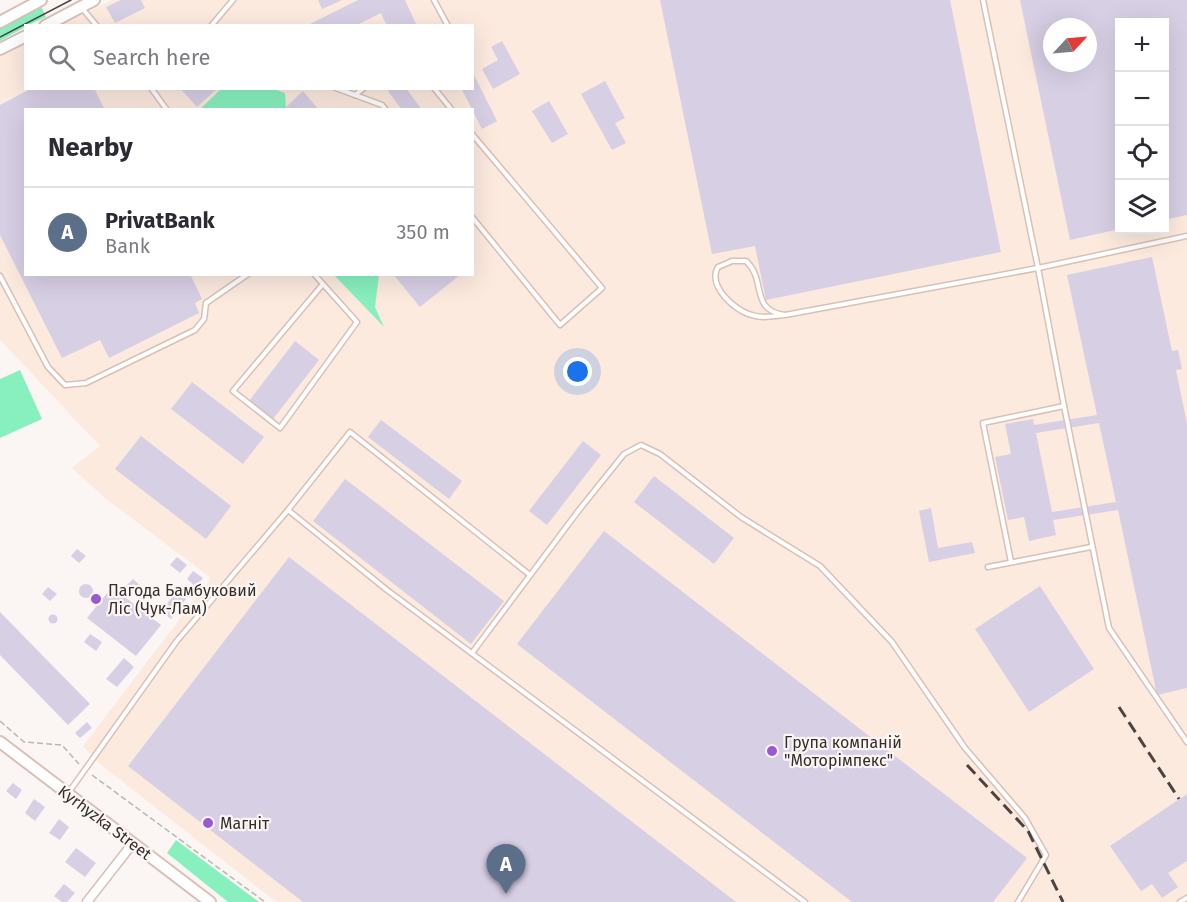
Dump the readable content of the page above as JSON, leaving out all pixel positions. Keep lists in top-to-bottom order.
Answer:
{
  "streets": {
    "street": ["Kyrhyzka Street"]
  },
  "places": ["Пагода Бамбуковий Ліс (Чук-Лам)", "Група компаній \"Моторімпекс\"", "Магніт"],
  "north": "top right",
  "page": {
    "map_buttons": ["+", "−"],
    "search": "Search here",
    "heading": "Nearby",
    "list": [
      {
        "mark": "A",
        "name": "PrivatBank",
        "note": "Bank",
        "value": "350 m"
      }
    ],
    "pins": "A"
  }
}
